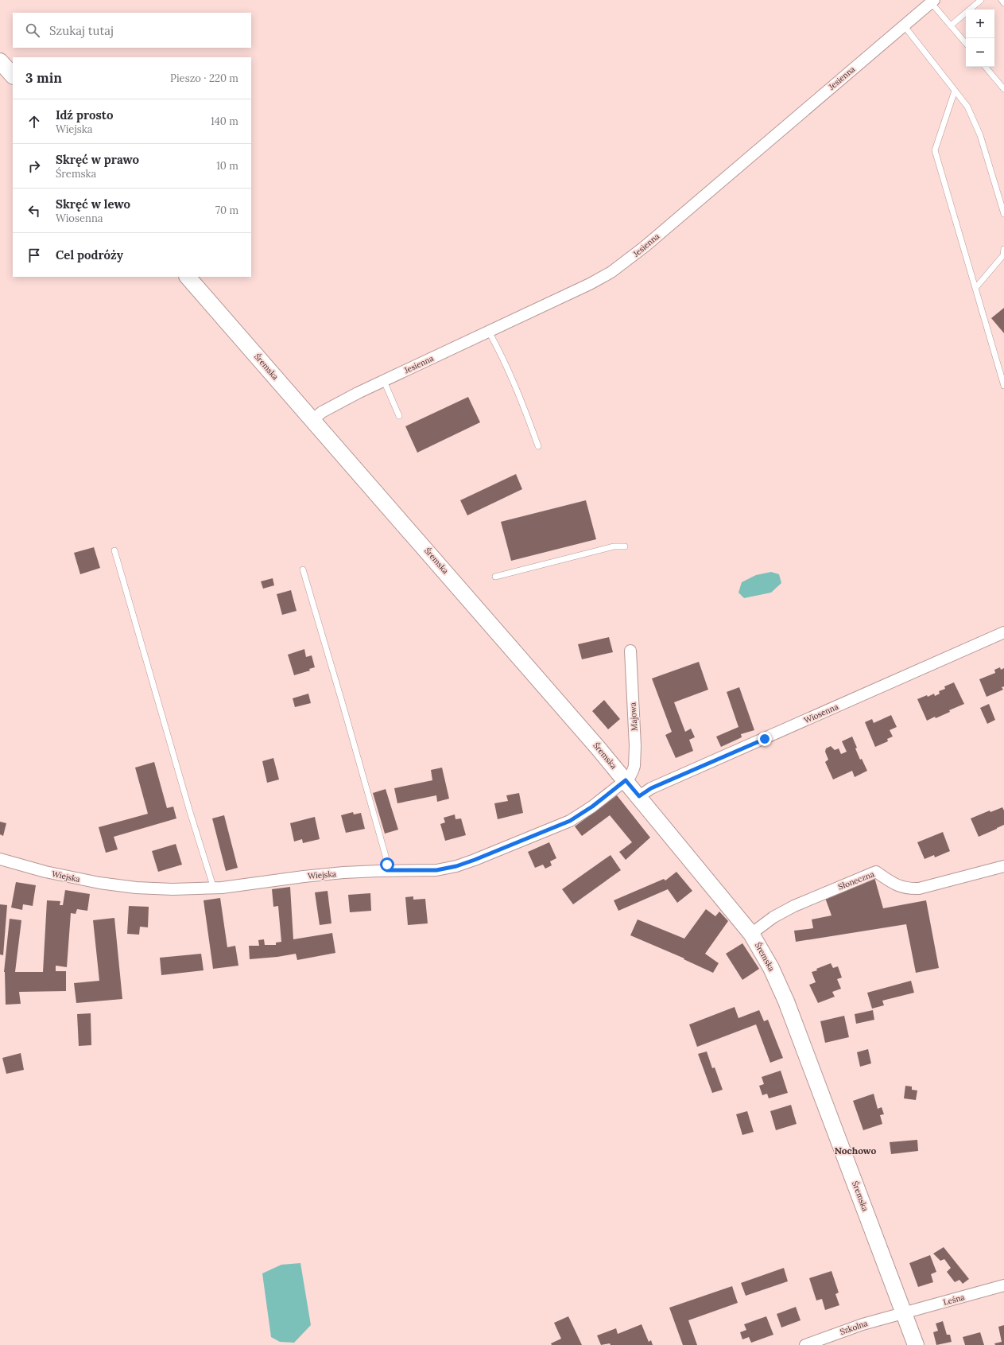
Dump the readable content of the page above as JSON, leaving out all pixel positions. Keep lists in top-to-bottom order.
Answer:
{
  "streets": {
    "main road": ["Śremska"],
    "street": [
      "Jesienna",
      "Wiosenna",
      "Majowa",
      "Wiejska",
      "Słoneczna",
      "Leśna",
      "Szkolna"
    ]
  },
  "crossings": [
    ["Jesienna", "Śremska"],
    ["Śremska", "Wiosenna"],
    ["Śremska", "Majowa"],
    ["Śremska", "Wiejska"],
    ["Śremska", "Słoneczna"],
    ["Śremska", "Leśna"],
    ["Śremska", "Szkolna"],
    ["Majowa", "Wiejska"],
    ["Leśna", "Szkolna"]
  ],
  "districts": ["Nochowo"],
  "page": {
    "map_buttons": ["+", "−"],
    "search": "Szukaj tutaj",
    "heading": ["3 min", "Pieszo · 220 m"],
    "list": [
      ["Idź prosto", "Wiejska", "140 m"],
      ["Skręć w prawo", "Śremska", "10 m"],
      ["Skręć w lewo", "Wiosenna", "70 m"],
      "Cel podróży"
    ]
  }
}
